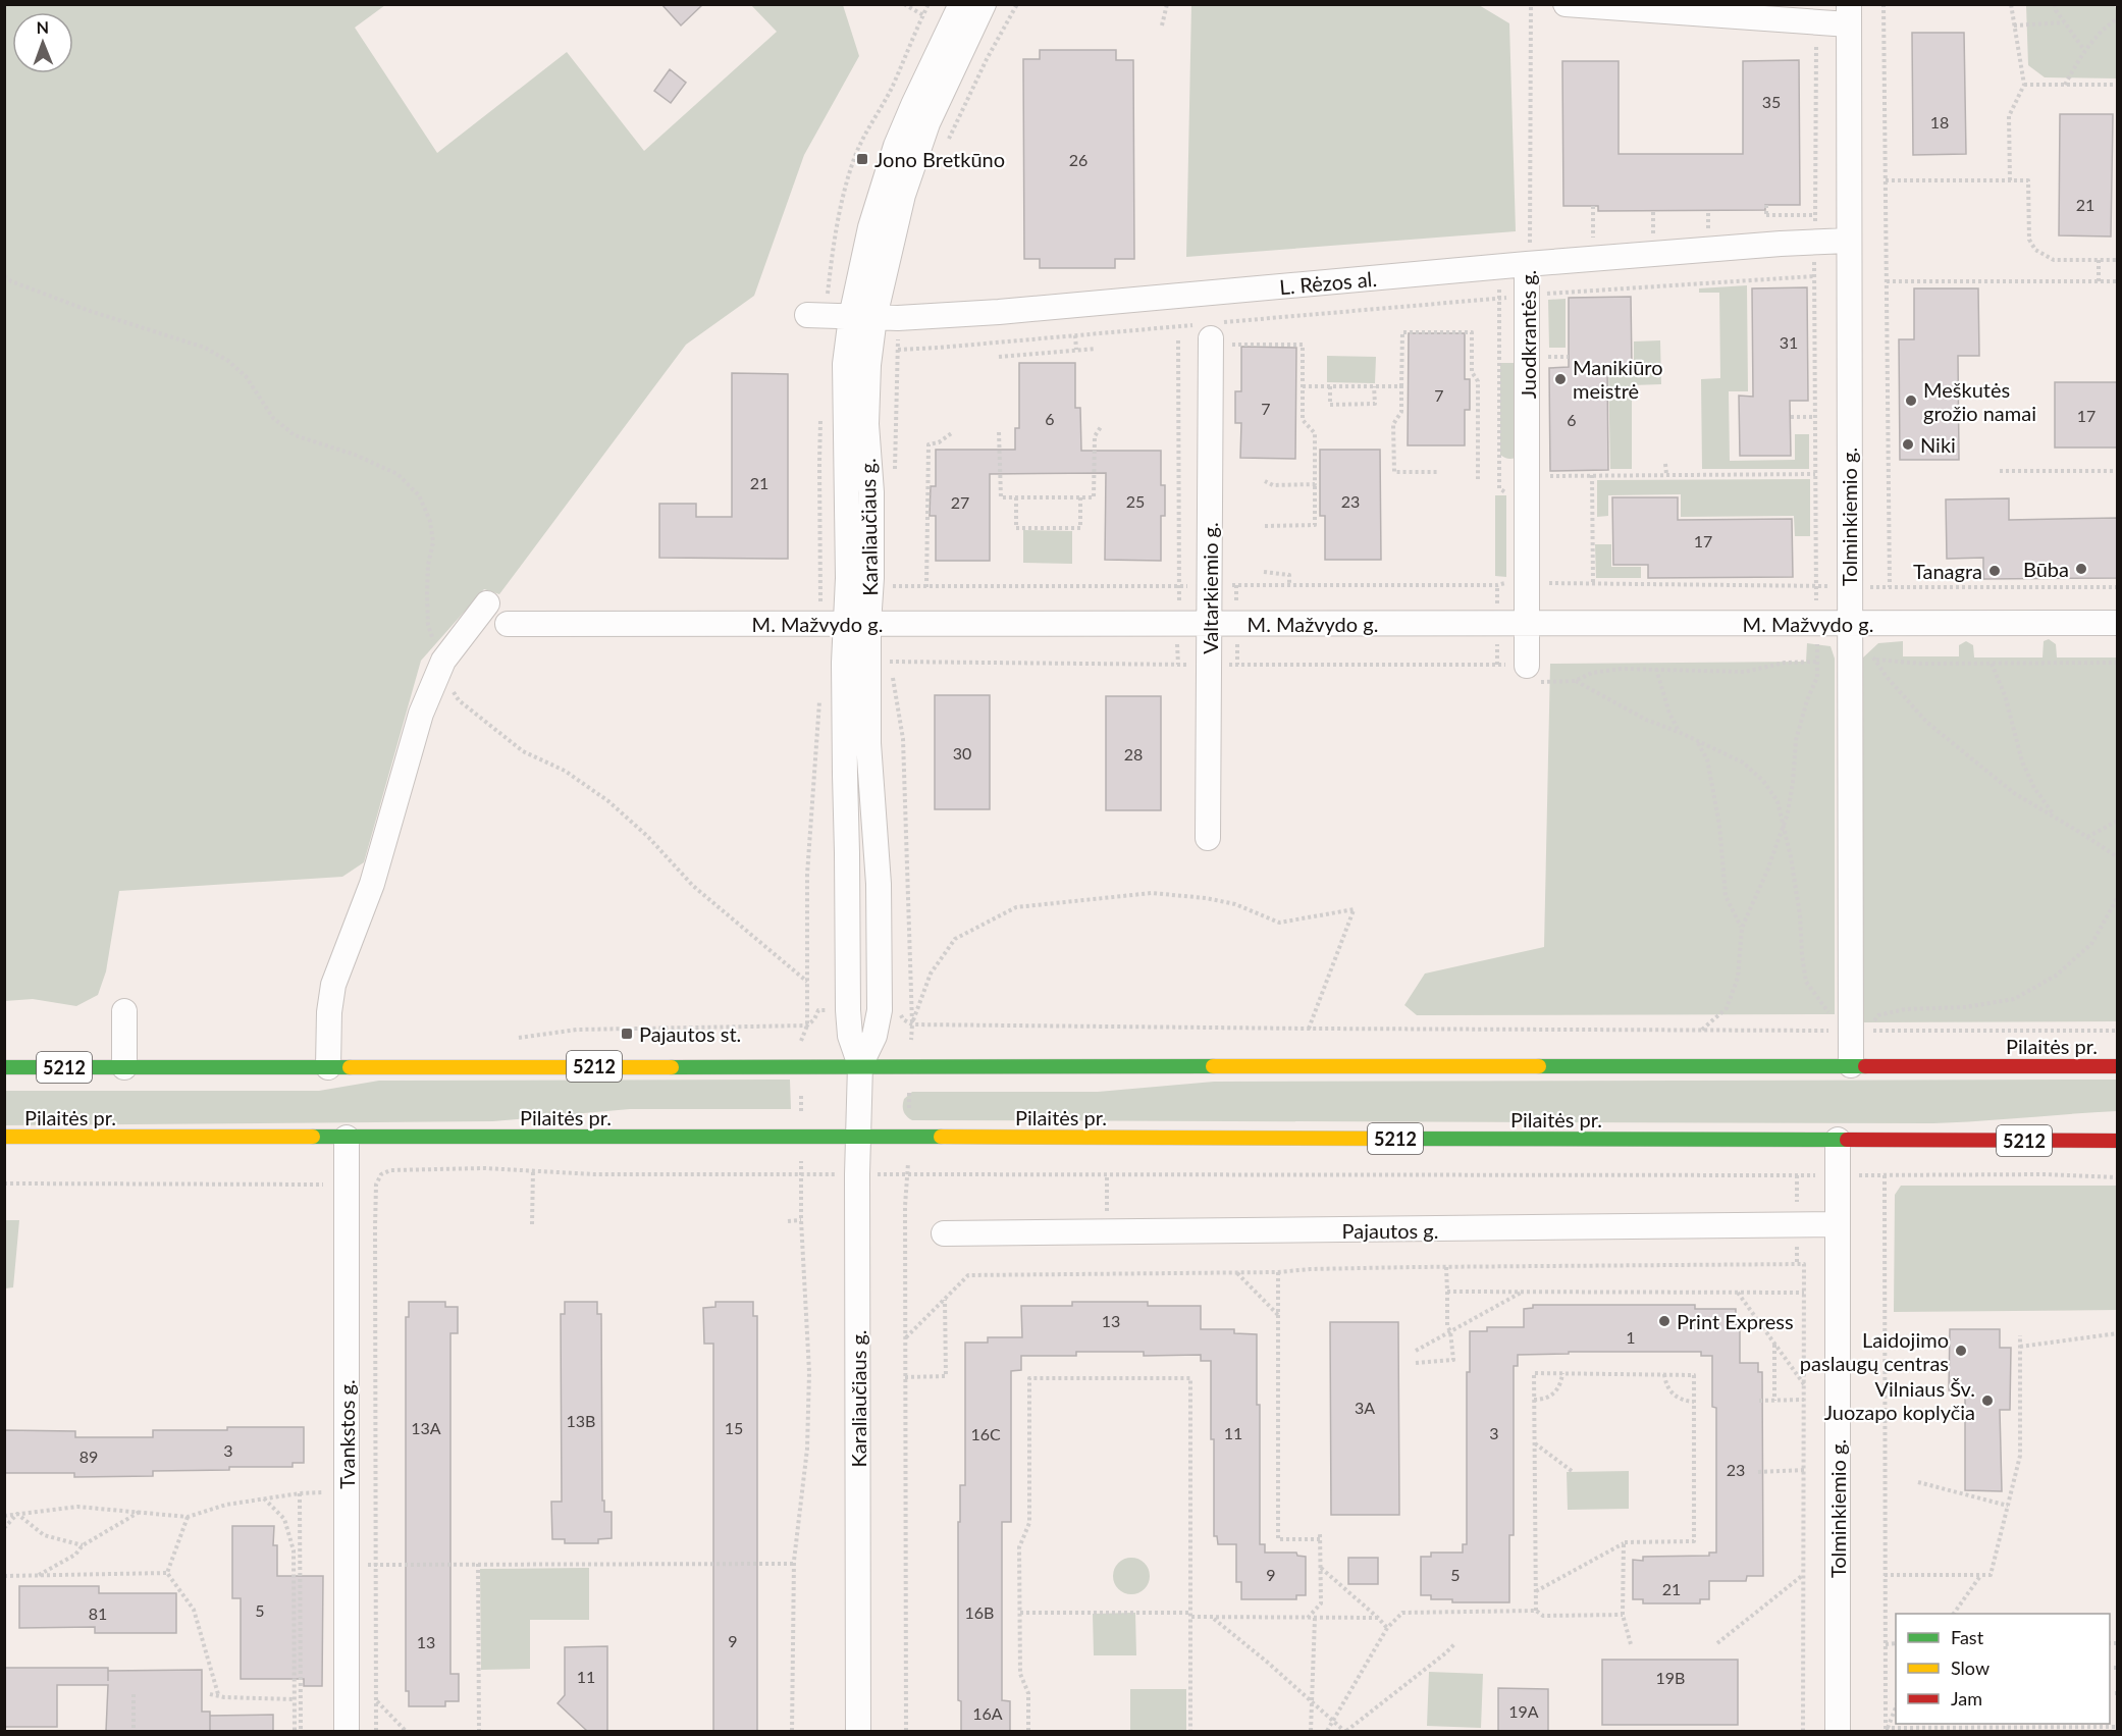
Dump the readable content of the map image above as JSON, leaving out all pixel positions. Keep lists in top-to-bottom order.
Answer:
{
  "streets": {
    "main road": ["Pilaitės pr.", "5212"],
    "street": [
      "L. Rėzos al.",
      "Juodkrantės g.",
      "Tolminkiemio g.",
      "Karaliaučiaus g.",
      "Valtarkiemio g.",
      "M. Mažvydo g.",
      "Pajautos g.",
      "Tvankstos g."
    ]
  },
  "crossings": [
    ["L. Rėzos al.", "Juodkrantės g."],
    ["L. Rėzos al.", "Tolminkiemio g."],
    ["L. Rėzos al.", "Karaliaučiaus g."],
    ["Juodkrantės g.", "M. Mažvydo g."],
    ["Tolminkiemio g.", "M. Mažvydo g."],
    ["Tolminkiemio g.", "Pilaitės pr."],
    ["Tolminkiemio g.", "Pajautos g."],
    ["Karaliaučiaus g.", "M. Mažvydo g."],
    ["Karaliaučiaus g.", "Pilaitės pr."],
    ["Valtarkiemio g.", "M. Mažvydo g."],
    ["Pilaitės pr.", "Tvankstos g."]
  ],
  "places": {
    "transit": ["Jono Bretkūno", "Pajautos st."],
    "other": [
      "Manikiūro meistrė",
      "Meškutės grožio namai",
      "Niki",
      "Būba",
      "Tanagra",
      "Print Express",
      "Laidojimo paslaugų centras",
      "Vilniaus Šv. Juozapo koplyčia"
    ]
  },
  "house_numbers": [
    "35",
    "18",
    "26",
    "21",
    "31",
    "7",
    "7",
    "17",
    "6",
    "6",
    "21",
    "25",
    "23",
    "27",
    "17",
    "30",
    "28",
    "13",
    "1",
    "3A",
    "13B",
    "13A",
    "15",
    "11",
    "3",
    "16C",
    "3",
    "89",
    "23",
    "9",
    "5",
    "21",
    "5",
    "16B",
    "81",
    "9",
    "13",
    "11",
    "19B",
    "19A",
    "16A"
  ],
  "legend": ["Fast", "Slow", "Jam"],
  "north": "top"
}
